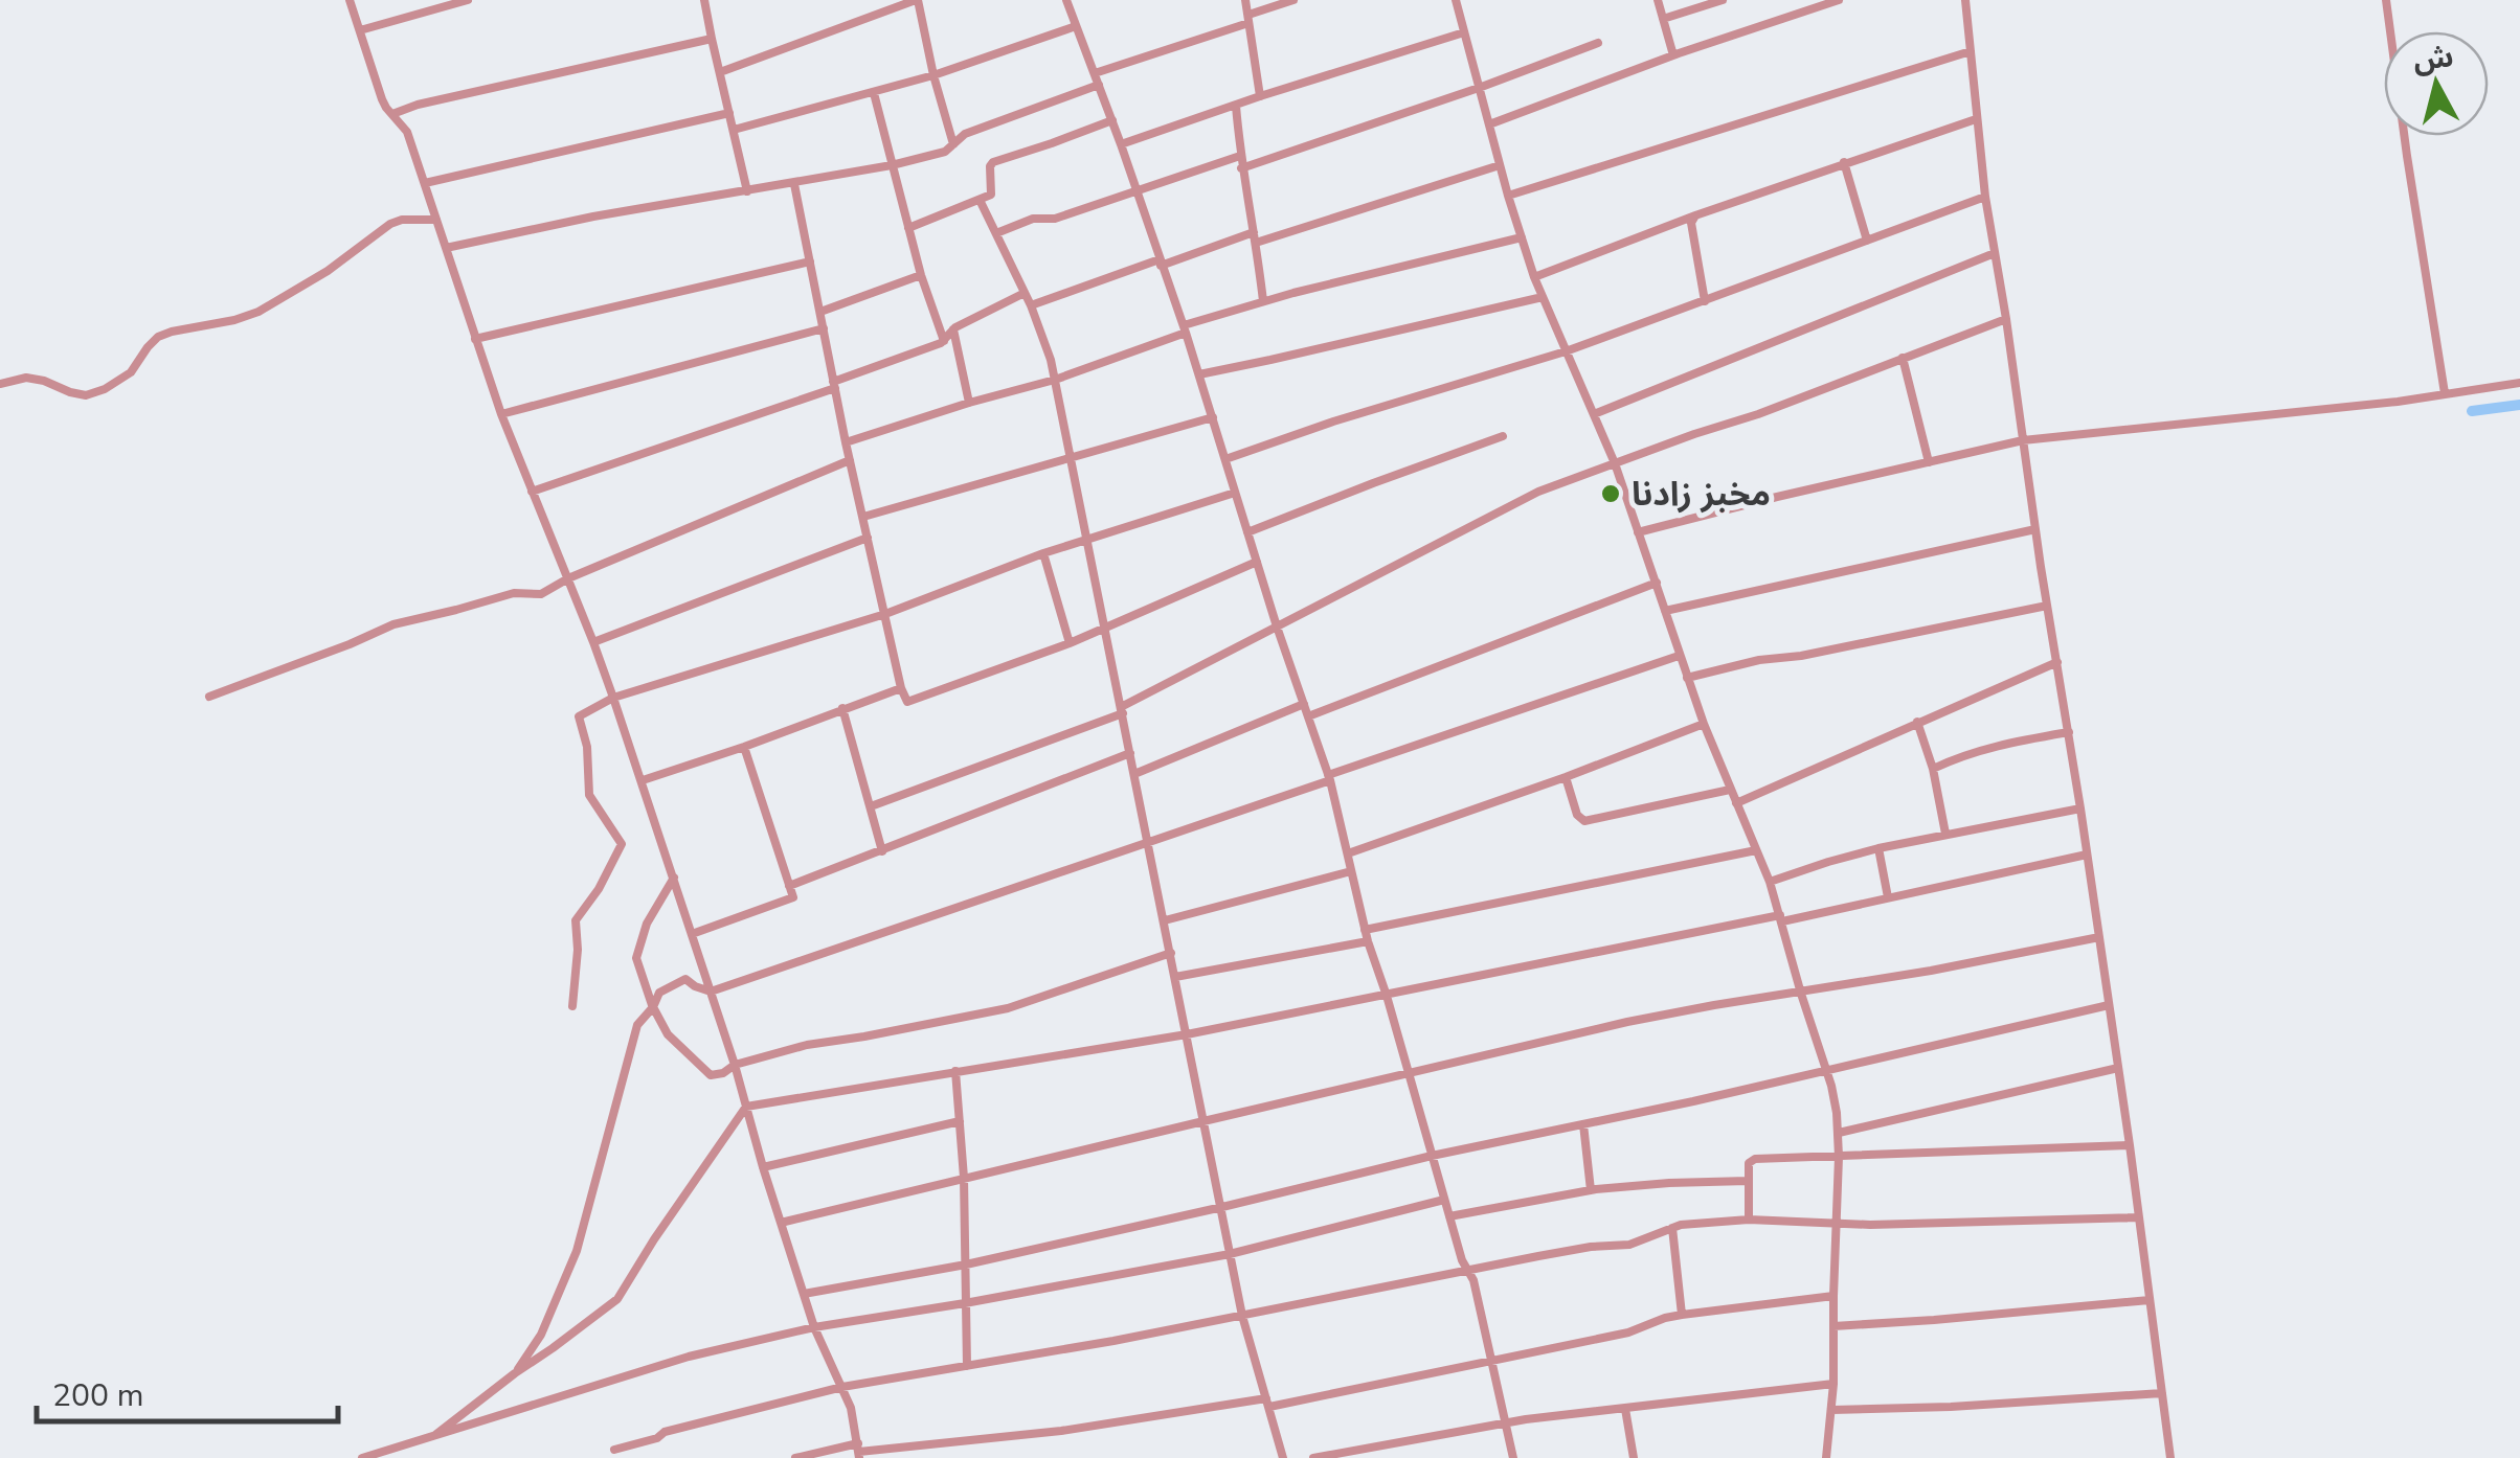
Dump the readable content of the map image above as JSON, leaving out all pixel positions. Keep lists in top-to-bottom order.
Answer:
{
  "places": ["مخبز زادنا"],
  "scale_bar": "200 m",
  "north": "top"
}
